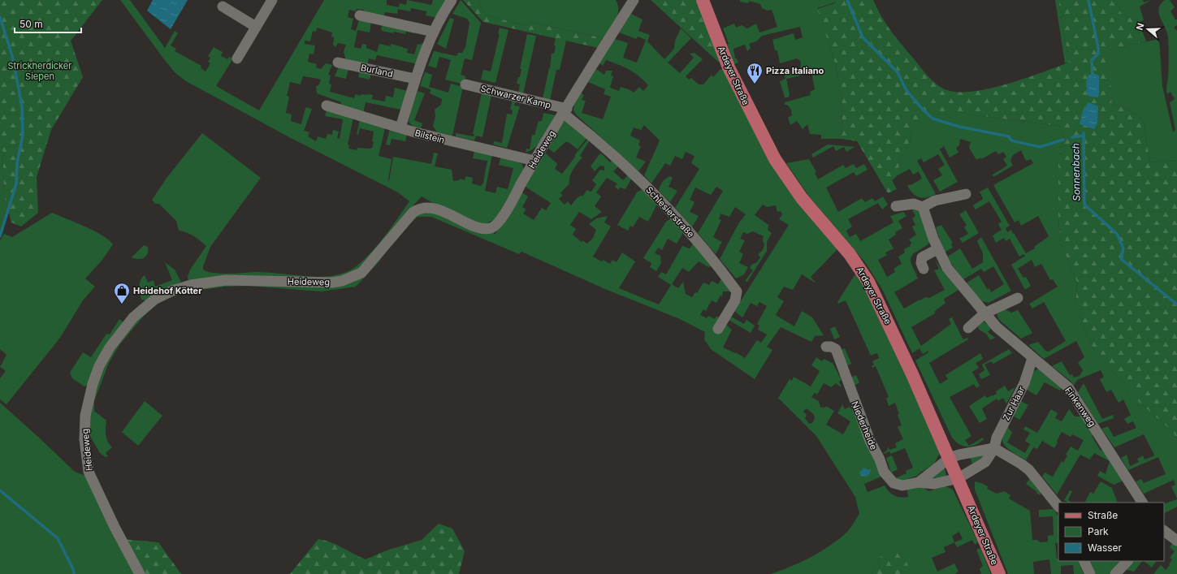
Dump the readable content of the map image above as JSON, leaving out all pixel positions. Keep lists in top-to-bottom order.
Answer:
{
  "streets": {
    "main road": ["Ardeyer Straße"],
    "street": [
      "Burland",
      "Schwarzer Kamp",
      "Bilstein",
      "Heideweg",
      "Schlesierstraße",
      "Zur Haar",
      "Finkenweg",
      "Niederheide"
    ]
  },
  "crossings": [
    ["Ardeyer Straße", "Zur Haar"],
    ["Ardeyer Straße", "Niederheide"],
    ["Schwarzer Kamp", "Heideweg"],
    ["Schwarzer Kamp", "Schlesierstraße"],
    ["Bilstein", "Heideweg"],
    ["Heideweg", "Schlesierstraße"],
    ["Zur Haar", "Finkenweg"],
    ["Zur Haar", "Niederheide"]
  ],
  "water": ["Sonnenbach"],
  "parks": ["Strickherdicker Siepen"],
  "places": {
    "restaurant": ["Pizza Italiano"],
    "shop": ["Heidehof Kötter"]
  },
  "legend": ["Straße", "Park", "Wasser"],
  "scale_bar": "50 m",
  "north": "left"
}
